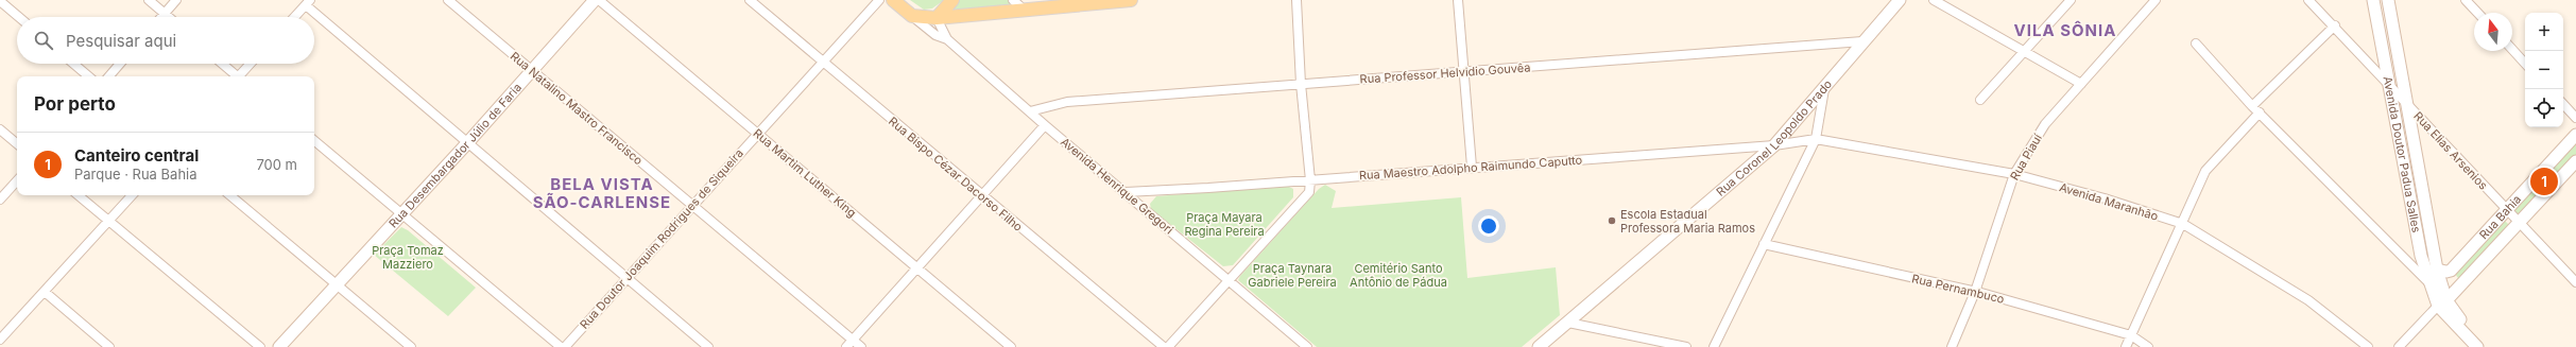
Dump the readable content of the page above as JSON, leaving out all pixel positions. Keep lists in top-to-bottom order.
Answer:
{
  "streets": {
    "street": [
      "Rua Professor Helvidio Gouvêa",
      "Rua Natalino Mastro Francisco",
      "Rua Coronel Leopoldo Prado",
      "Rua Elias Arsenios",
      "Avenida Doutor Padua Salles",
      "Rua Desembargador Júlio de Faria",
      "Rua Piauí",
      "Rua Maestro Adolpho Raimundo Caputto",
      "Rua Martim Luther King",
      "Rua Bispo Cézar Dacorso Filho",
      "Avenida Henrique Gregori",
      "Avenida Maranhão",
      "Rua Bahia",
      "Rua Doutor Joaquim Rodrigues de Siqueira",
      "Rua Pernambuco"
    ]
  },
  "crossings": [
    ["Rua Professor Helvidio Gouvêa", "Rua Coronel Leopoldo Prado"],
    ["Rua Professor Helvidio Gouvêa", "Avenida Henrique Gregori"],
    ["Rua Natalino Mastro Francisco", "Rua Desembargador Júlio de Faria"],
    ["Rua Natalino Mastro Francisco", "Rua Doutor Joaquim Rodrigues de Siqueira"],
    ["Rua Coronel Leopoldo Prado", "Rua Maestro Adolpho Raimundo Caputto"],
    ["Rua Elias Arsenios", "Avenida Doutor Padua Salles"],
    ["Rua Elias Arsenios", "Rua Bahia"],
    ["Avenida Doutor Padua Salles", "Rua Bahia"],
    ["Rua Piauí", "Avenida Maranhão"],
    ["Rua Piauí", "Rua Pernambuco"],
    ["Rua Maestro Adolpho Raimundo Caputto", "Avenida Henrique Gregori"],
    ["Rua Maestro Adolpho Raimundo Caputto", "Avenida Maranhão"],
    ["Rua Martim Luther King", "Rua Doutor Joaquim Rodrigues de Siqueira"],
    ["Rua Bispo Cézar Dacorso Filho", "Rua Doutor Joaquim Rodrigues de Siqueira"]
  ],
  "districts": ["VILA SÔNIA", "BELA VISTA SÃO-CARLENSE"],
  "parks": [
    "Praça Mayara Regina Pereira",
    "Praça Tomaz Mazziero",
    "Praça Taynara Gabriele Pereira",
    "Cemitério Santo Antônio de Pádua"
  ],
  "places": ["Escola Estadual Professora Maria Ramos"],
  "north": "top",
  "page": {
    "map_buttons": ["+", "−"],
    "search": "Pesquisar aqui",
    "heading": "Por perto",
    "list": [
      {
        "mark": "1",
        "name": "Canteiro central",
        "note": "Parque · Rua Bahia",
        "value": "700 m"
      }
    ],
    "pins": "1"
  }
}
